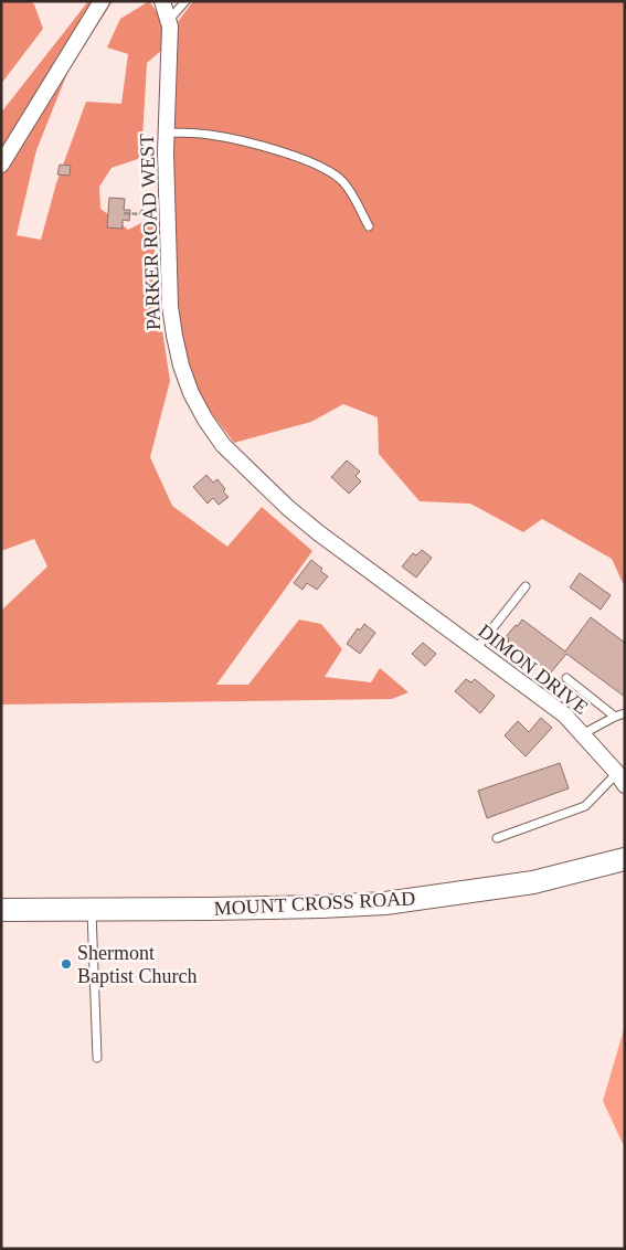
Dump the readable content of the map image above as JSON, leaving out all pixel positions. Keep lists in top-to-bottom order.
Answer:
{
  "streets": {
    "main road": ["MOUNT CROSS ROAD"],
    "street": ["PARKER ROAD WEST", "DIMON DRIVE"]
  },
  "crossings": [
    ["PARKER ROAD WEST", "DIMON DRIVE"]
  ],
  "places": ["Shermont Baptist Church"]
}
